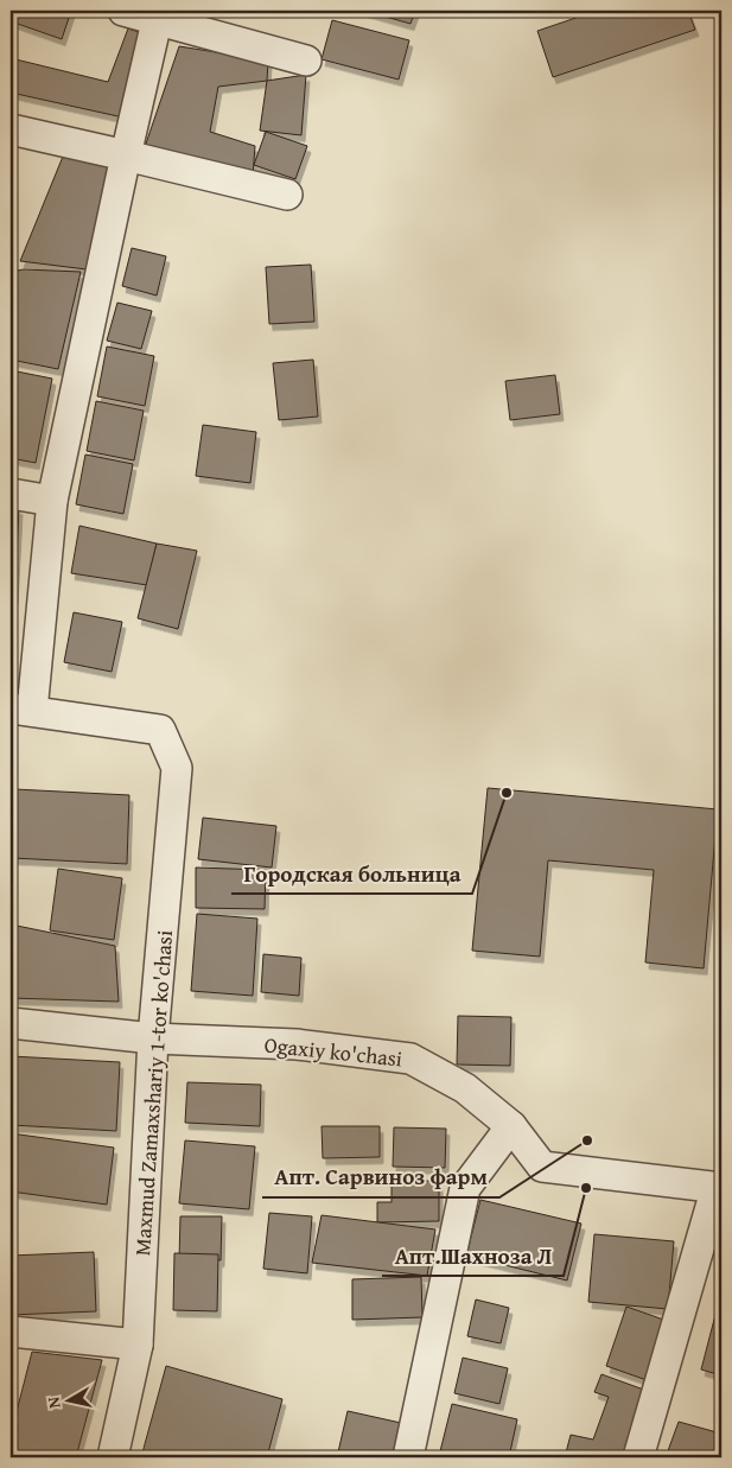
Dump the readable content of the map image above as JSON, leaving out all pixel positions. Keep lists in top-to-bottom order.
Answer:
{
  "streets": {
    "street": ["Ogaxiy ko'chasi", "Maxmud Zamaxshariy 1-tor ko'chasi"]
  },
  "crossings": [
    ["Ogaxiy ko'chasi", "Maxmud Zamaxshariy 1-tor ko'chasi"]
  ],
  "places": ["Городская больница", "Апт. Сарвиноз фарм", "Апт.Шахноза Л"],
  "north": "left"
}
